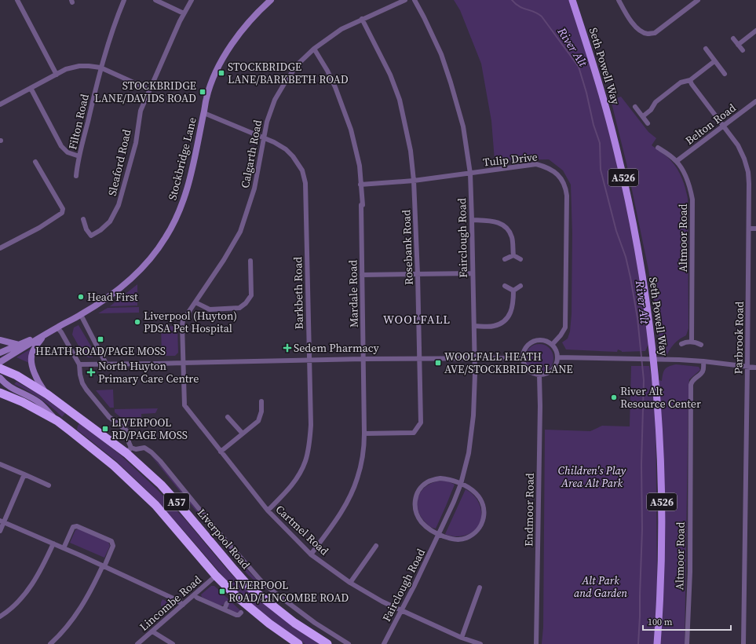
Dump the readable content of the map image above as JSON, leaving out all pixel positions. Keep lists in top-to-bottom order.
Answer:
{
  "streets": {
    "highway": ["A57", "Liverpool Road"],
    "main road": ["Seth Powell Way", "Stockbridge Lane", "A526"],
    "street": [
      "Filton Road",
      "Belton Road",
      "Calgarth Road",
      "Tulip Drive",
      "Sleaford Road",
      "Fairclough Road",
      "Altmoor Road",
      "Rosebank Road",
      "Barkbeth Road",
      "Mardale Road",
      "Parbrook Road",
      "Endmoor Road",
      "Cartmel Road",
      "Lincombe Road"
    ]
  },
  "crossings": [
    ["Belton Road", "Altmoor Road"],
    ["Belton Road", "Parbrook Road"],
    ["Calgarth Road", "Rosebank Road"],
    ["Calgarth Road", "Barkbeth Road"],
    ["Calgarth Road", "Mardale Road"],
    ["Calgarth Road", "Cartmel Road"],
    ["Stockbridge Lane", "Barkbeth Road"],
    ["Stockbridge Lane", "Liverpool Road"],
    ["Tulip Drive", "Fairclough Road"],
    ["Tulip Drive", "Rosebank Road"],
    ["Tulip Drive", "Mardale Road"],
    ["Tulip Drive", "Endmoor Road"],
    ["Fairclough Road", "Cartmel Road"],
    ["Rosebank Road", "Mardale Road"],
    ["Barkbeth Road", "Cartmel Road"],
    ["Mardale Road", "Cartmel Road"],
    ["A57", "Lincombe Road"]
  ],
  "districts": ["WOOLFALL"],
  "water": ["River Alt"],
  "parks": ["Children's Play Area Alt Park", "Alt Park and Garden"],
  "places": {
    "transit": [
      "STOCKBRIDGE LANE/BARKBETH ROAD",
      "STOCKBRIDGE LANE/DAVIDS ROAD",
      "HEATH ROAD/PAGE MOSS",
      "WOOLFALL HEATH AVE/STOCKBRIDGE LANE",
      "LIVERPOOL RD/PAGE MOSS",
      "LIVERPOOL ROAD/LINCOMBE ROAD"
    ],
    "other": ["Head First", "Liverpool (Huyton) PDSA Pet Hospital", "River Alt Resource Center"],
    "health": ["Sedem Pharmacy", "North Huyton Primary Care Centre"]
  },
  "scale_bar": "100 m"
}
